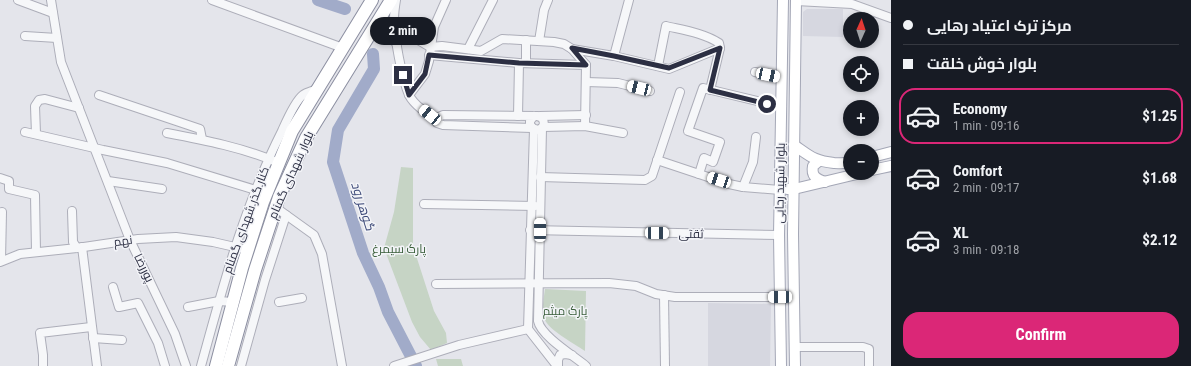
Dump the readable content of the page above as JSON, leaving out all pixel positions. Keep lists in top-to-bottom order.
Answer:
{
  "streets": {
    "highway": ["بلوار شهدای گمنام"],
    "main road": ["بلوار شهید رجایی"],
    "street": [
      "کنار گذر شهدای گمنام",
      "ثقتی",
      "نهم",
      "پوررضا"
    ]
  },
  "crossings": [
    ["بلوار شهدای گمنام", "کنار گذر شهدای گمنام"],
    ["بلوار شهدای گمنام", "نهم"],
    ["بلوار شهید رجایی", "ثقتی"],
    ["کنار گذر شهدای گمنام", "نهم"],
    ["نهم", "پوررضا"]
  ],
  "water": ["گوهر رود"],
  "parks": ["پارک سیمرغ", "پارک میثم"],
  "north": "top",
  "page": {
    "banner": ["مرکز ترک اعتیاد رهایی", "بلوار خوش خلقت"],
    "map_buttons": ["+", "−"],
    "bubble": "2 min",
    "list": [
      {
        "name": "Economy",
        "note": "1 min · 09:16",
        "value": "$1.25"
      },
      {
        "name": "Comfort",
        "note": "2 min · 09:17",
        "value": "$1.68"
      },
      {
        "name": "XL",
        "note": "3 min · 09:18",
        "value": "$2.12"
      }
    ],
    "buttons": "Confirm"
  }
}
